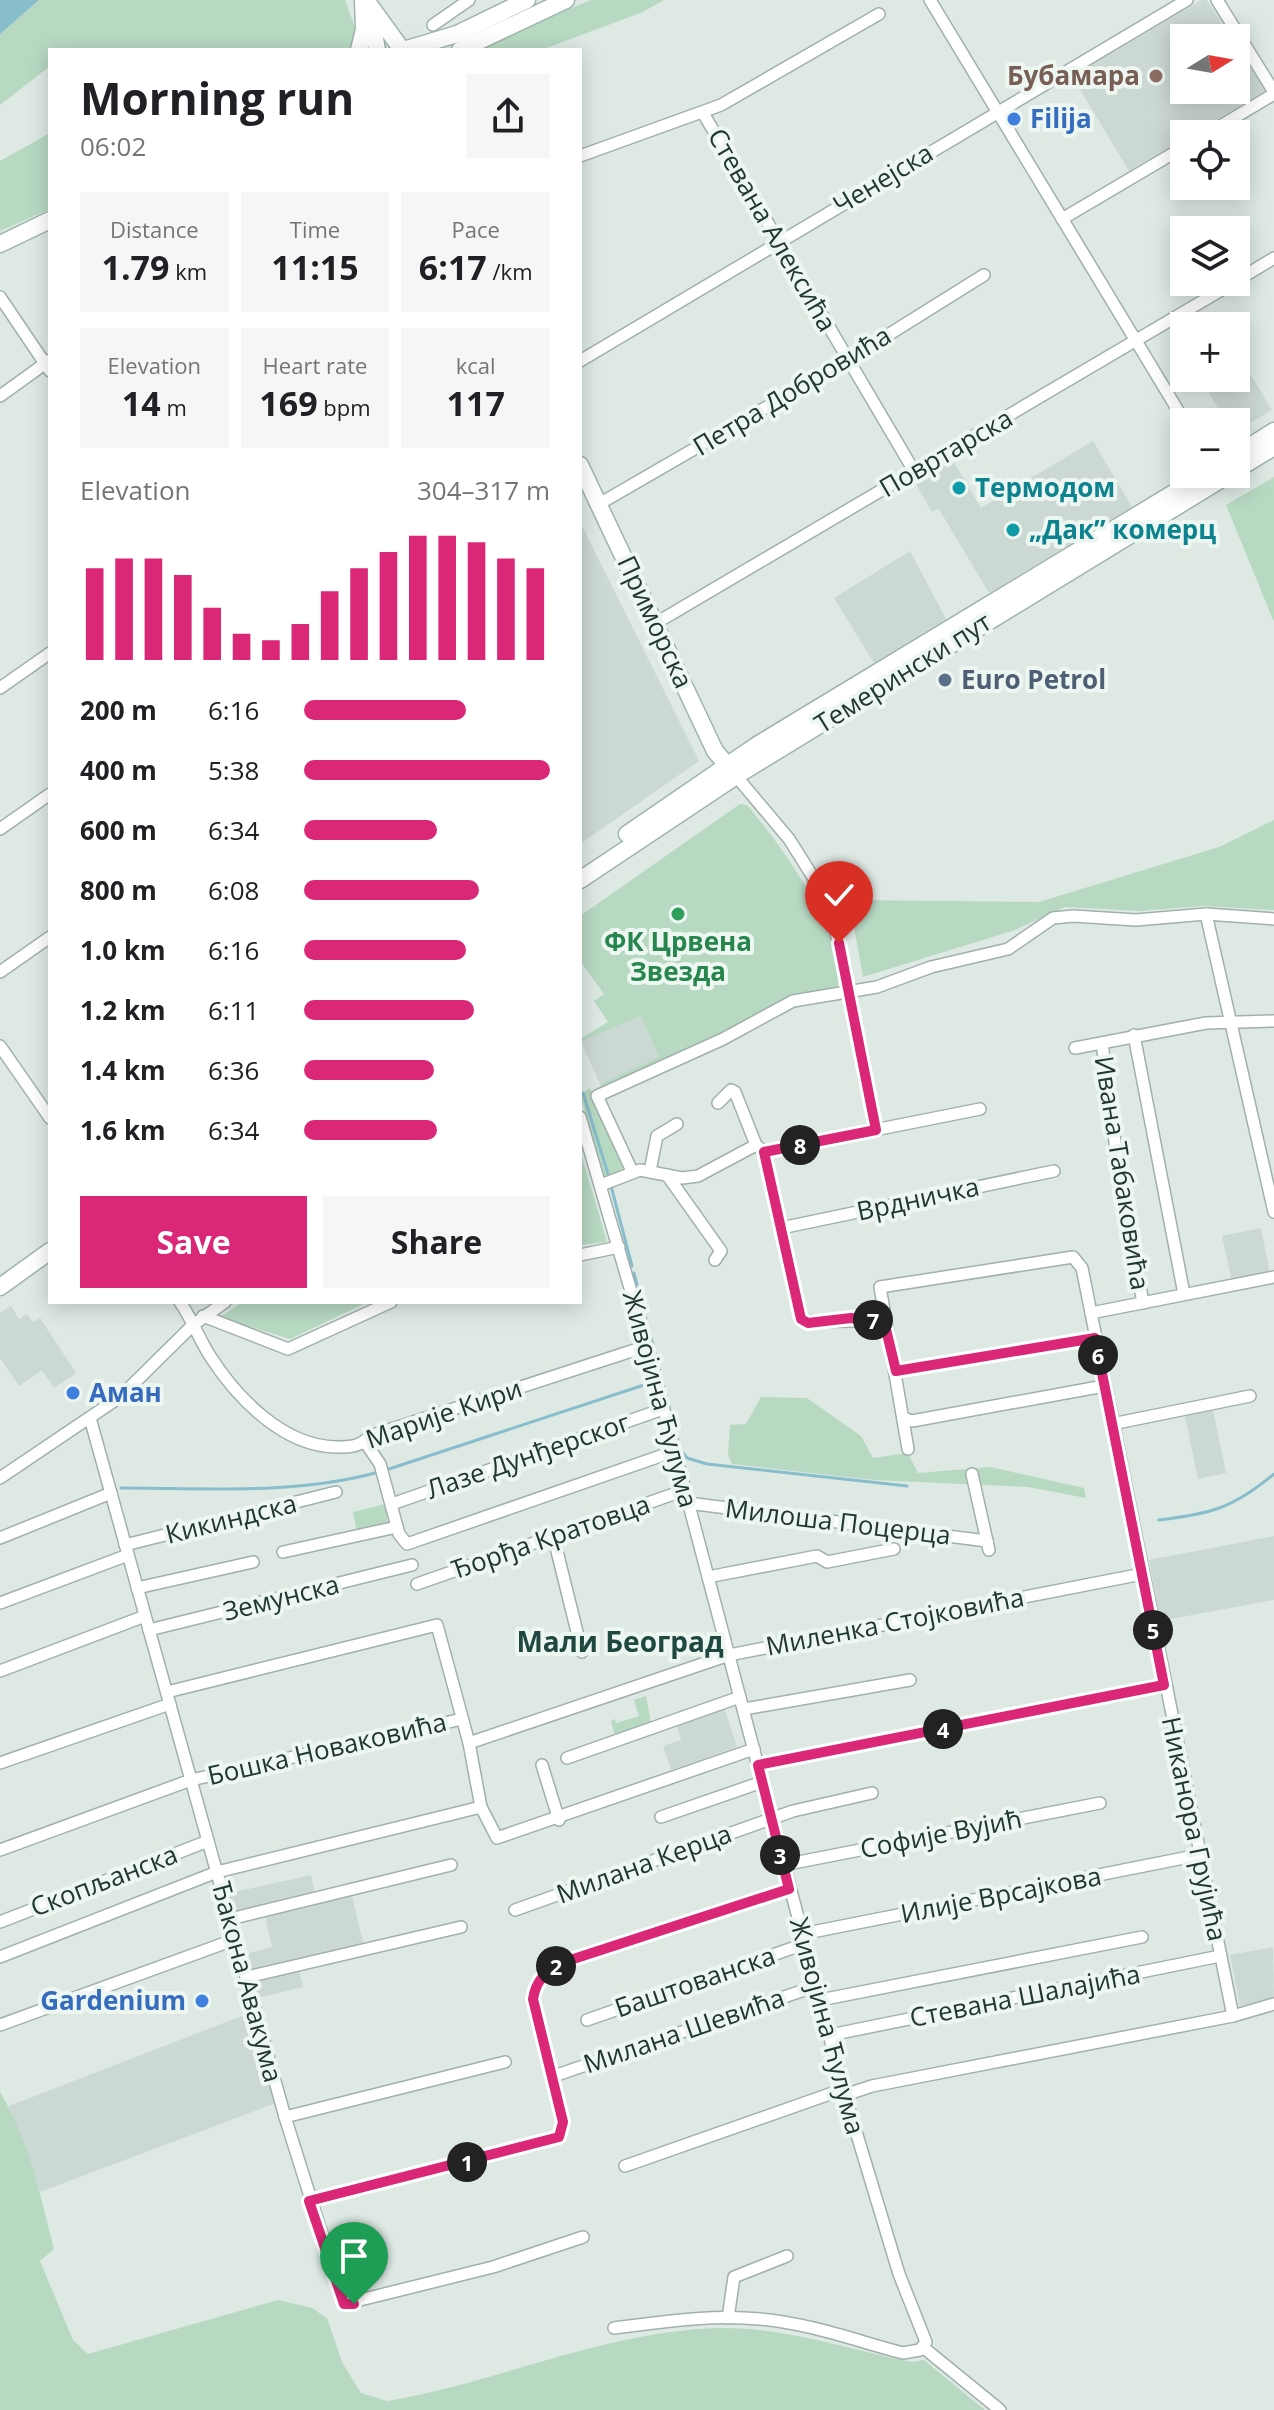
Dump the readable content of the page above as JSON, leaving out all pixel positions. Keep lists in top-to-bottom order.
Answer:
{
  "streets": {
    "main road": ["Приморска", "Темерински пут"],
    "street": [
      "Ченејска",
      "Стевана Алексића",
      "Петра Добровића",
      "Повртарска",
      "Ивана Табаковића",
      "Врдничка",
      "Живојина Ћулума",
      "Марије Кири",
      "Лазе Дунђерског",
      "Кикиндска",
      "Милоша Поцерца",
      "Ђорђа Кратовца",
      "Земунска",
      "Миленка Стојковића",
      "Бошка Новаковића",
      "Никанора Грујића",
      "Софије Вујић",
      "Милана Керца",
      "Скопљанска",
      "Илије Врсајкова",
      "Ђакона Авакума",
      "Баштованска",
      "Стевана Шалајића",
      "Милана Шевића"
    ]
  },
  "crossings": [
    ["Ченејска", "Стевана Алексића"],
    ["Стевана Алексића", "Петра Добровића"],
    ["Стевана Алексића", "Повртарска"],
    ["Петра Добровића", "Приморска"],
    ["Повртарска", "Приморска"],
    ["Приморска", "Темерински пут"],
    ["Живојина Ћулума", "Марије Кири"],
    ["Живојина Ћулума", "Лазе Дунђерског"],
    ["Живојина Ћулума", "Милоша Поцерца"],
    ["Живојина Ћулума", "Ђорђа Кратовца"],
    ["Живојина Ћулума", "Миленка Стојковића"],
    ["Живојина Ћулума", "Софије Вујић"],
    ["Живојина Ћулума", "Милана Керца"],
    ["Живојина Ћулума", "Илије Врсајкова"],
    ["Живојина Ћулума", "Баштованска"],
    ["Живојина Ћулума", "Стевана Шалајића"],
    ["Живојина Ћулума", "Милана Шевића"],
    ["Кикиндска", "Ђакона Авакума"],
    ["Земунска", "Ђакона Авакума"],
    ["Миленка Стојковића", "Никанора Грујића"],
    ["Бошка Новаковића", "Ђакона Авакума"],
    ["Никанора Грујића", "Илије Врсајкова"],
    ["Никанора Грујића", "Стевана Шалајића"],
    ["Скопљанска", "Ђакона Авакума"],
    ["Илије Врсајкова", "Баштованска"]
  ],
  "districts": ["Мали Београд"],
  "places": [
    "Бубамара",
    "Filija",
    "Термодом",
    "„Дак” комерц",
    "Euro Petrol",
    "ФК Црвена Звезда",
    "Аман",
    "Gardenium"
  ],
  "north": "right",
  "page": {
    "map_buttons": ["+", "−"],
    "heading": ["Morning run", "06:02"],
    "stats": [
      ["Distance", "1.79 km"],
      ["Time", "11:15"],
      ["Pace", "6:17 /km"],
      ["Elevation", "14 m"],
      ["Heart rate", "169 bpm"],
      ["kcal", "117"]
    ],
    "chart": ["Elevation", "304–317 m"],
    "list": [
      {
        "name": "200 m",
        "note": "6:16"
      },
      {
        "name": "400 m",
        "note": "5:38"
      },
      {
        "name": "600 m",
        "note": "6:34"
      },
      {
        "name": "800 m",
        "note": "6:08"
      },
      {
        "name": "1.0 km",
        "note": "6:16"
      },
      {
        "name": "1.2 km",
        "note": "6:11"
      },
      {
        "name": "1.4 km",
        "note": "6:36"
      },
      {
        "name": "1.6 km",
        "note": "6:34"
      }
    ],
    "pins": [
      "8",
      "7",
      "6",
      "5",
      "4",
      "3",
      "2",
      "1"
    ],
    "buttons": ["Save", "Share"]
  }
}
